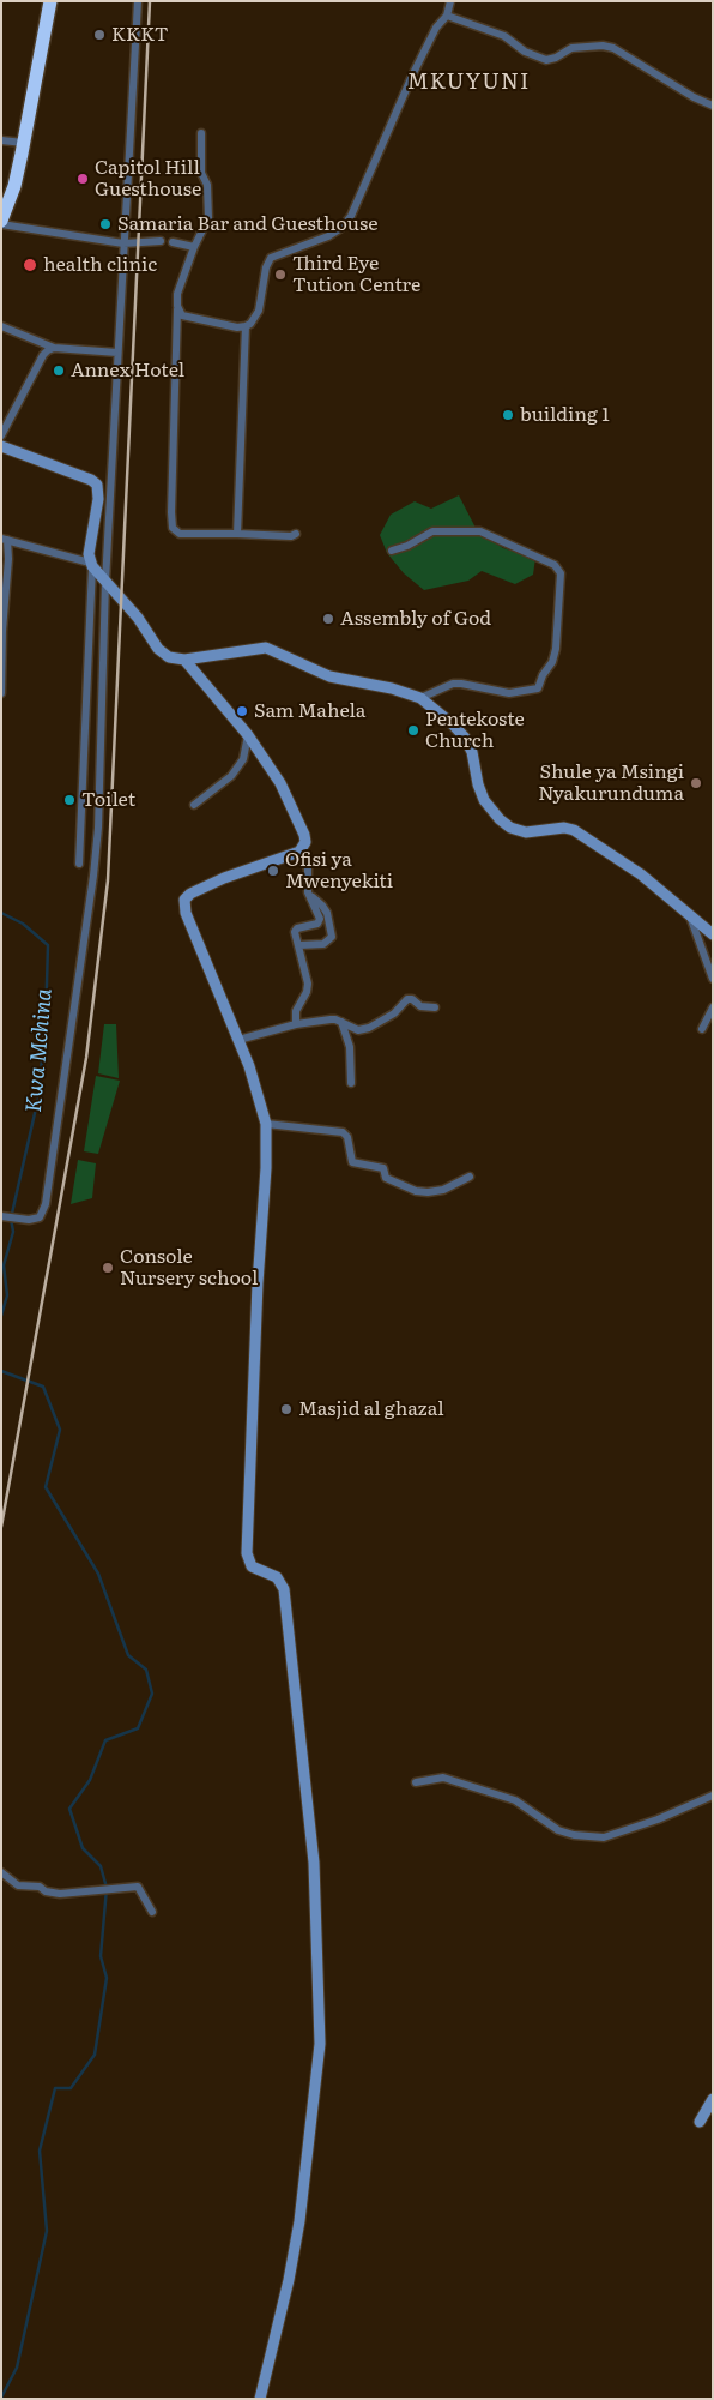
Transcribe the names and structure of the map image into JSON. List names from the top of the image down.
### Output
{
  "districts": ["MKUYUNI"],
  "water": ["Kwa Mchina"],
  "places": [
    "KKKT",
    "Capitol Hill Guesthouse",
    "Samaria Bar and Guesthouse",
    "health clinic",
    "Third Eye Tution Centre",
    "Annex Hotel",
    "building 1",
    "Assembly of God",
    "Sam Mahela",
    "Pentekoste Church",
    "Shule ya Msingi Nyakurunduma",
    "Toilet",
    "Ofisi ya Mwenyekiti",
    "Console Nursery school",
    "Masjid al ghazal"
  ]
}
